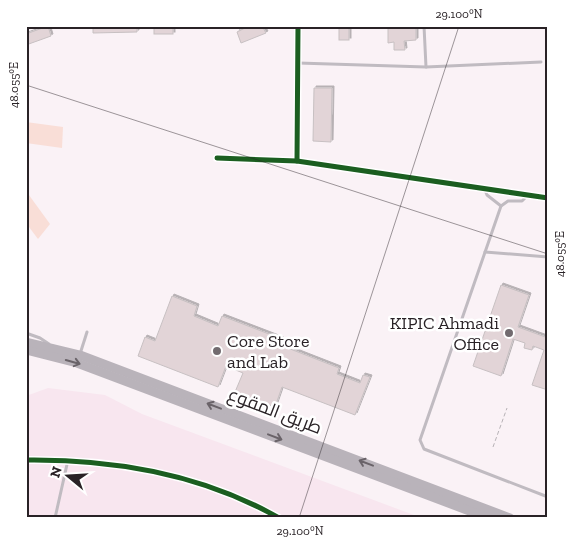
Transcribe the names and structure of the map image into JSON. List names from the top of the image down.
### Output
{
  "streets": {
    "main road": ["طريق المقوع"]
  },
  "places": ["KIPIC Ahmadi Office", "Core Store and Lab"],
  "north": "left",
  "coordinates": ["29.100°N", "48.055°E"]
}
